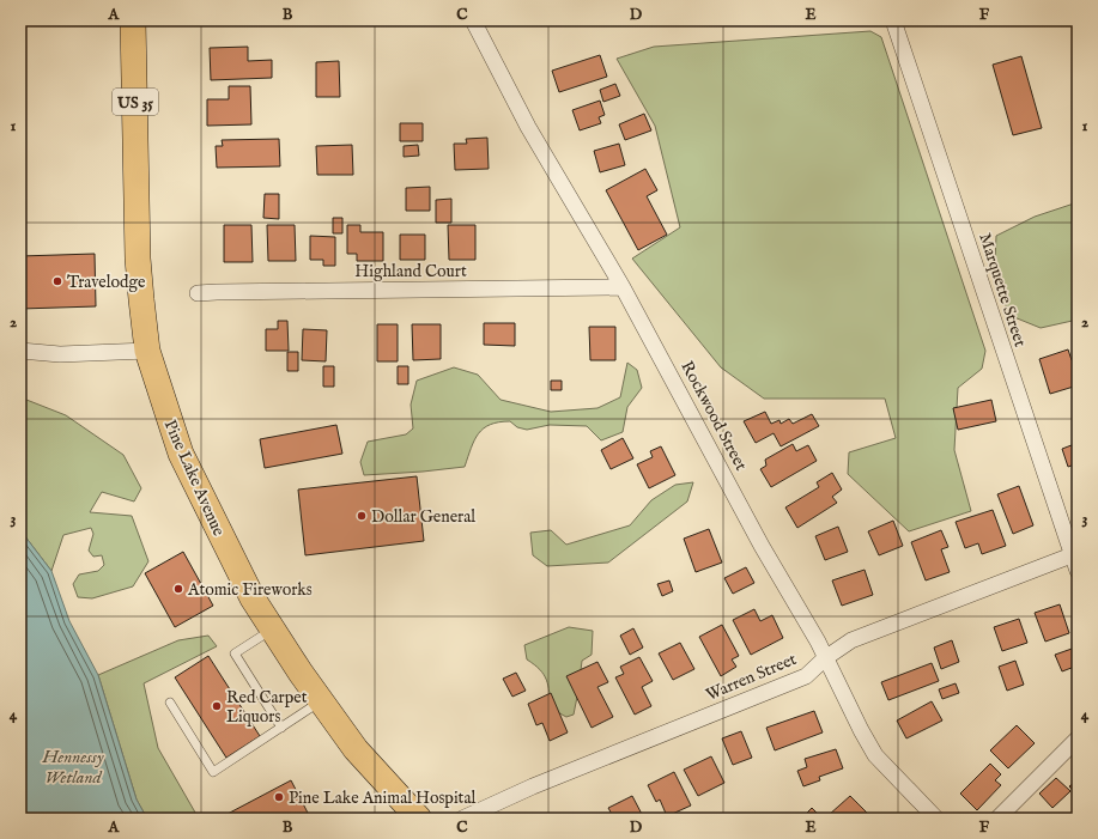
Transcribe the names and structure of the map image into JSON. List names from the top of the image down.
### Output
{
  "streets": {
    "main road": ["US 35", "Pine Lake Avenue"],
    "street": [
      "Highland Court",
      "Marquette Street",
      "Rockwood Street",
      "Warren Street"
    ]
  },
  "crossings": [
    ["Highland Court", "Rockwood Street"],
    ["Marquette Street", "Warren Street"],
    ["Rockwood Street", "Warren Street"]
  ],
  "water": ["Hennessy Wetland"],
  "places": [
    "Travelodge",
    "Dollar General",
    "Atomic Fireworks",
    "Red Carpet Liquors",
    "Pine Lake Animal Hospital"
  ],
  "grid": {
    "columns": [
      "A",
      "B",
      "C",
      "D",
      "E",
      "F"
    ],
    "rows": [
      "1",
      "2",
      "3",
      "4"
    ]
  }
}
